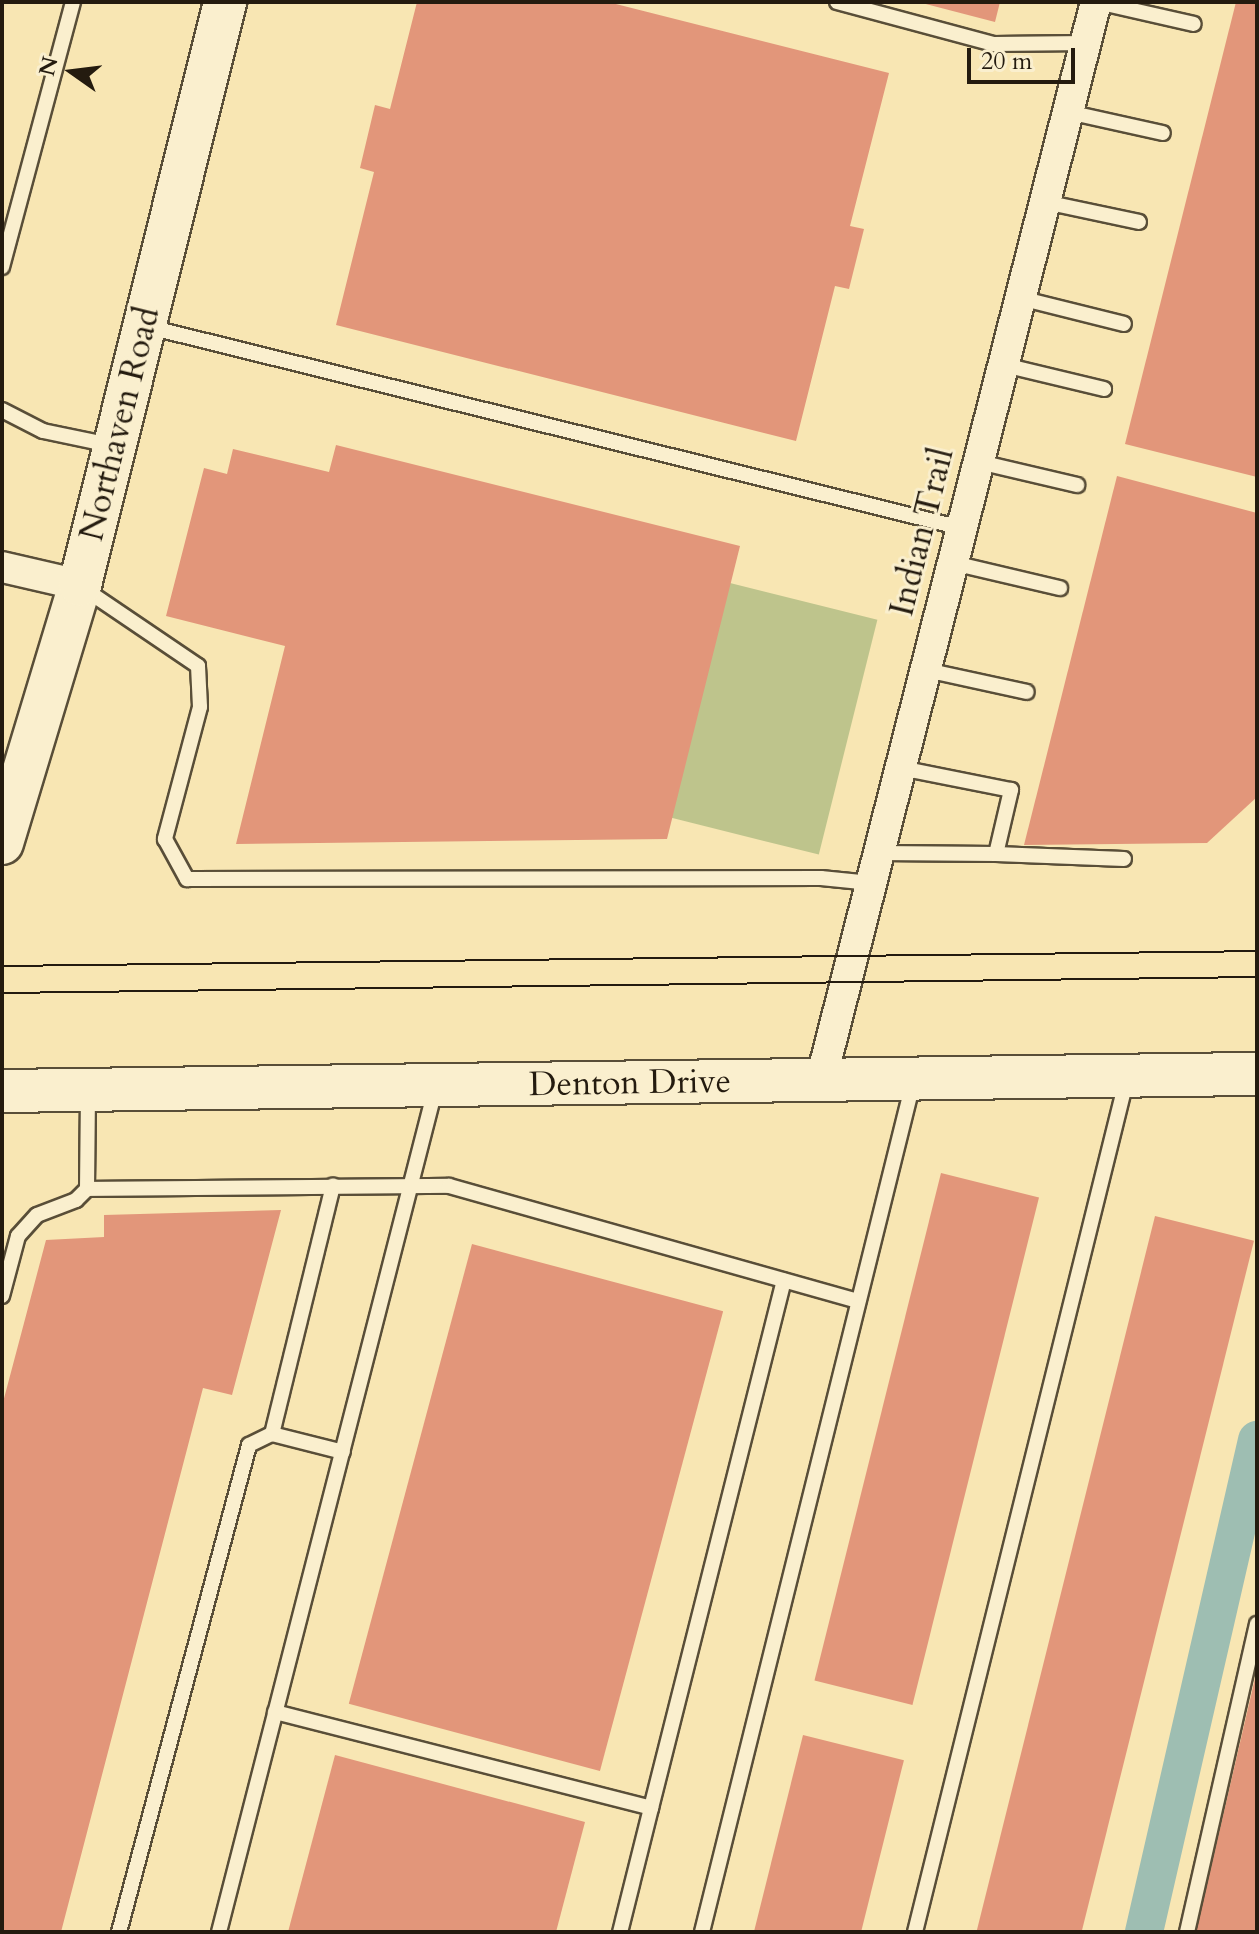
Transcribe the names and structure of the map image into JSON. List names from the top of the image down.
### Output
{
  "streets": {
    "street": ["Northaven Road", "Indian Trail", "Denton Drive"]
  },
  "crossings": [
    ["Indian Trail", "Denton Drive"]
  ],
  "scale_bar": "20 m",
  "north": "left"
}
